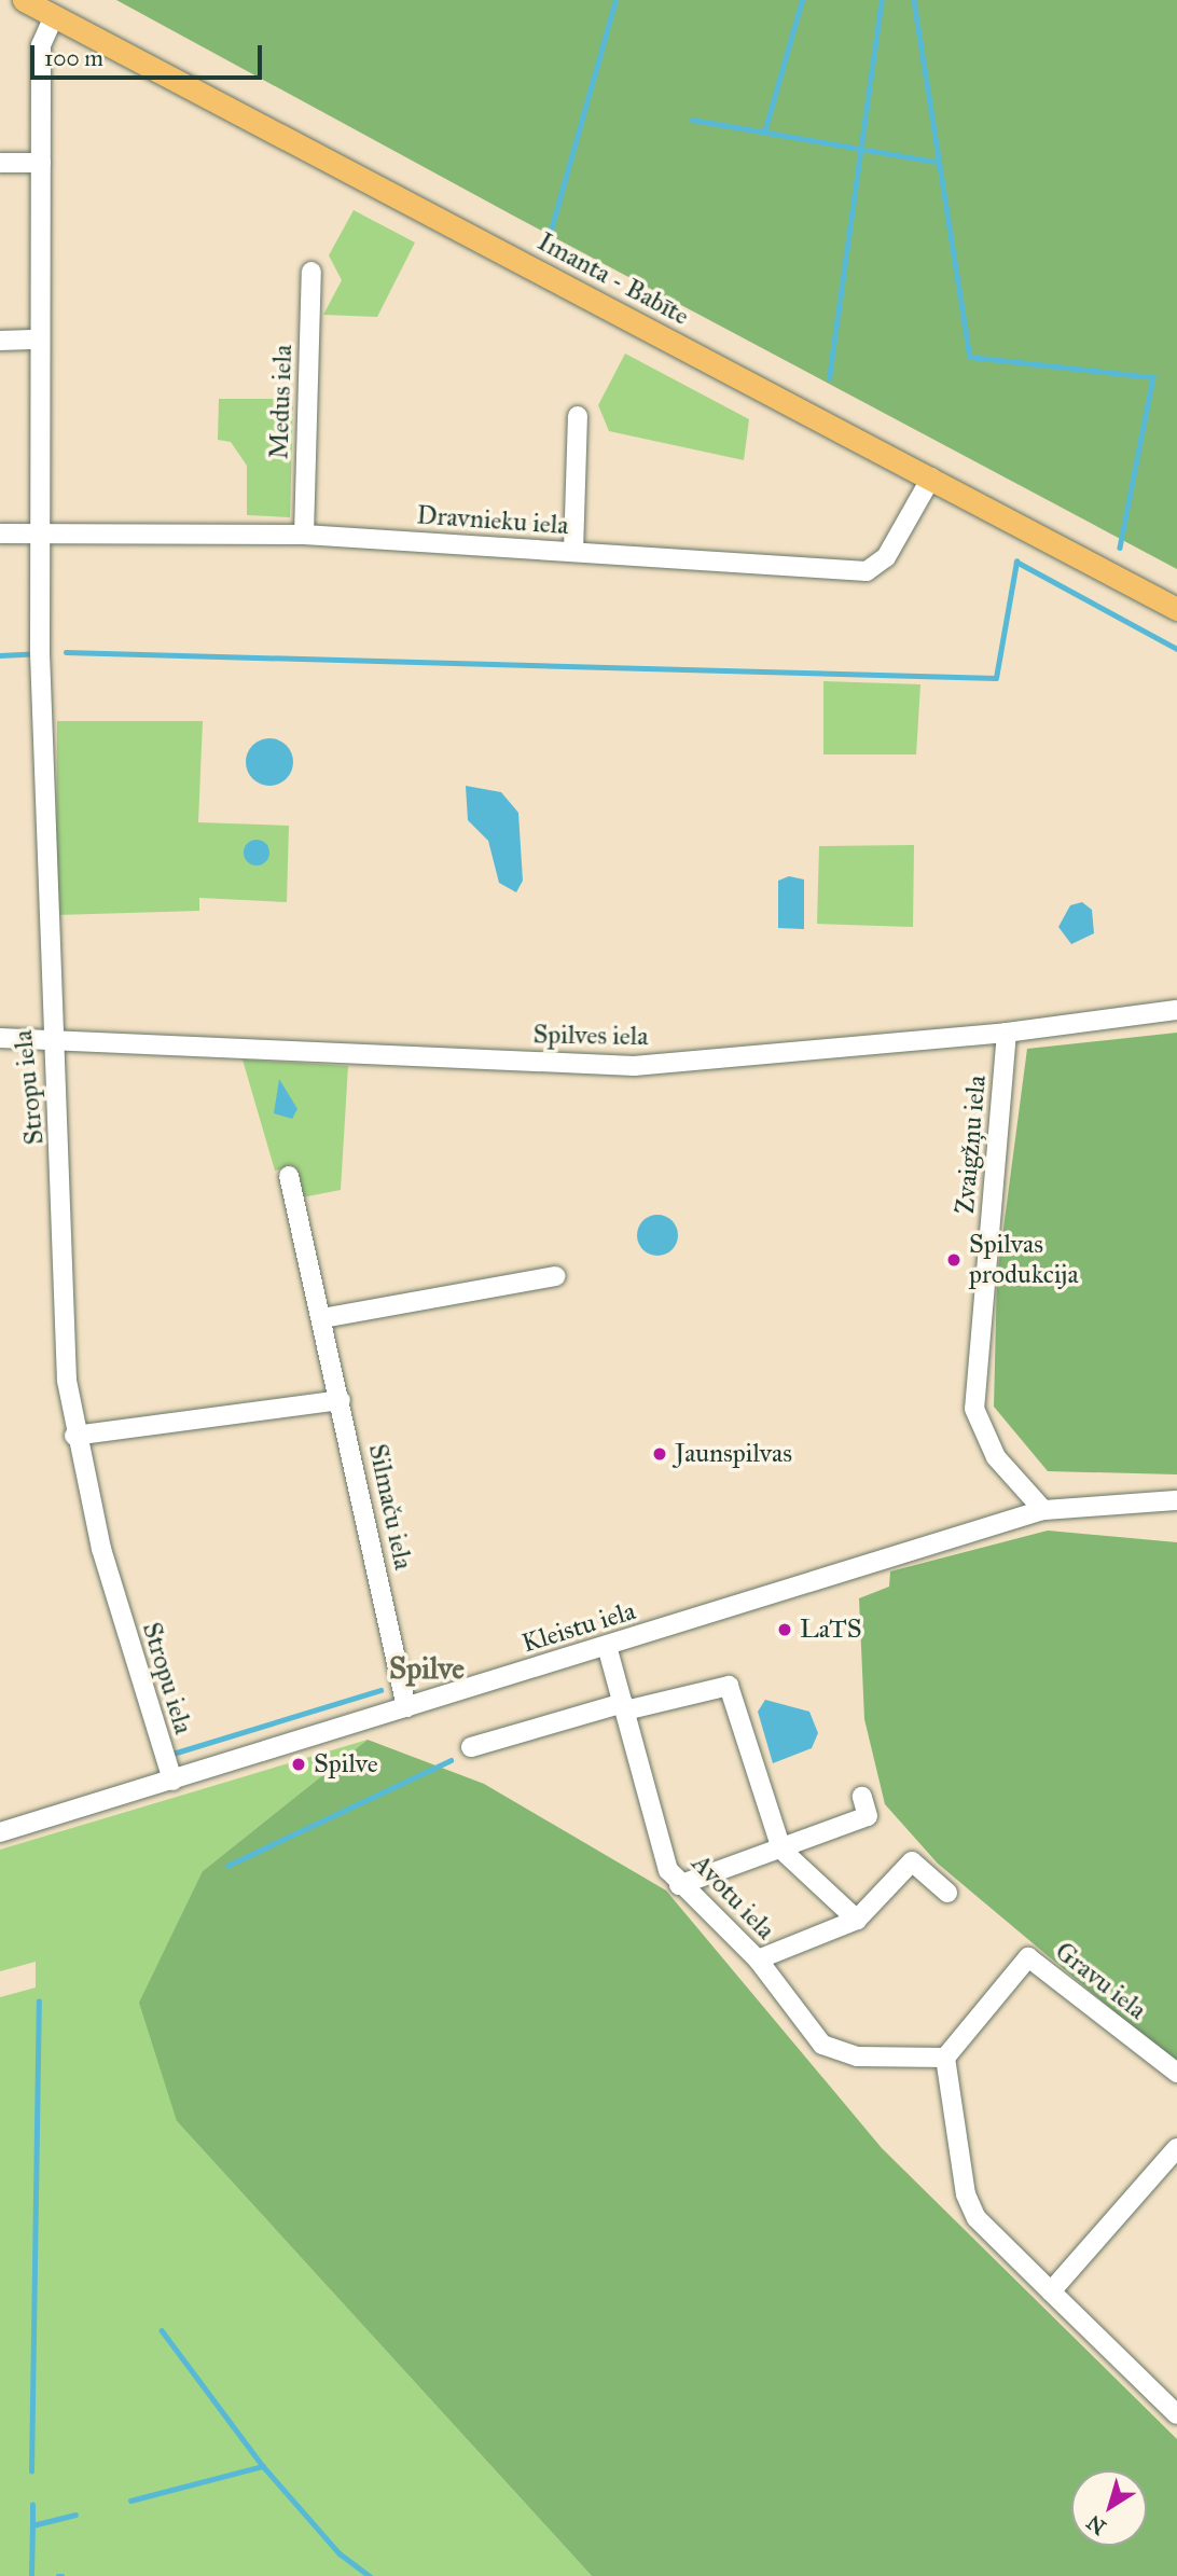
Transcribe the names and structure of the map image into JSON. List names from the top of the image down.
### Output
{
  "streets": {
    "main road": ["Imanta - Babīte"],
    "street": [
      "Medus iela",
      "Dravnieku iela",
      "Spilves iela",
      "Stropu iela",
      "Zvaigžņu iela",
      "Silmaču iela",
      "Kleistu iela",
      "Avotu iela",
      "Gravu iela"
    ]
  },
  "crossings": [
    ["Imanta - Babīte", "Dravnieku iela"],
    ["Imanta - Babīte", "Stropu iela"],
    ["Medus iela", "Dravnieku iela"],
    ["Dravnieku iela", "Stropu iela"],
    ["Spilves iela", "Stropu iela"],
    ["Spilves iela", "Zvaigžņu iela"],
    ["Stropu iela", "Kleistu iela"],
    ["Zvaigžņu iela", "Kleistu iela"],
    ["Silmaču iela", "Kleistu iela"],
    ["Kleistu iela", "Avotu iela"],
    ["Avotu iela", "Gravu iela"]
  ],
  "districts": ["Spilve"],
  "places": [
    "Spilvas produkcija",
    "Jaunspilvas",
    "LaTS",
    "Spilve"
  ],
  "scale_bar": "100 m",
  "north": "bottom left"
}
